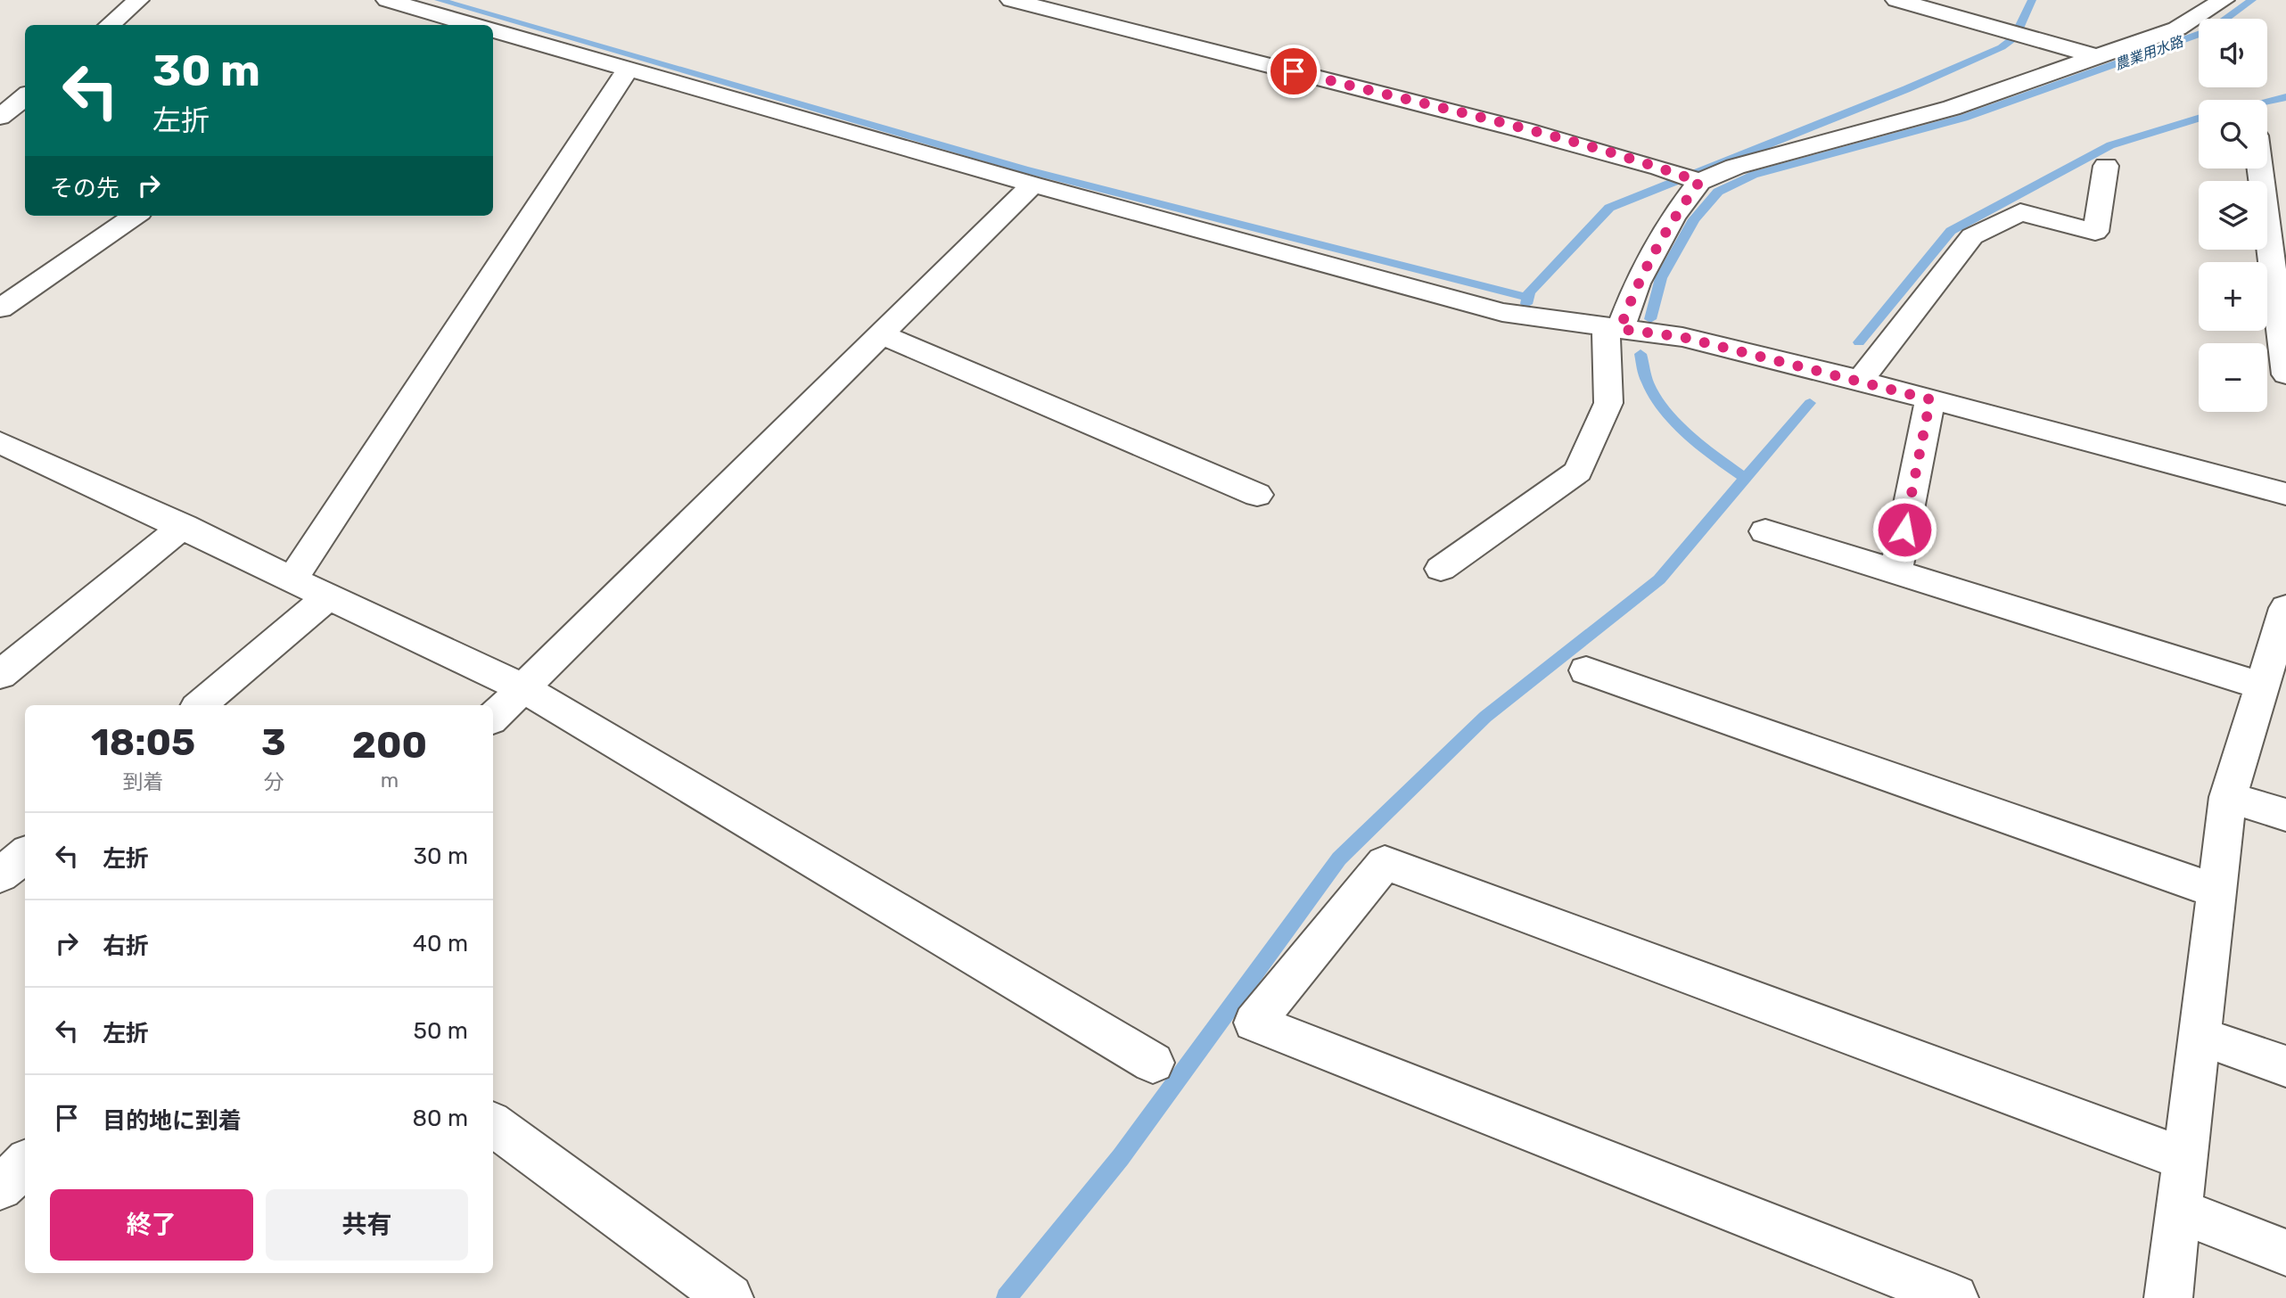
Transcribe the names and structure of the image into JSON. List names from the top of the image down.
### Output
{
  "water": ["農業用水路"],
  "page": {
    "map_buttons": ["+", "−"],
    "turn": ["30 m", "左折"],
    "then": "その先",
    "eta": [
      "18:05",
      "到着",
      "3",
      "分",
      "200",
      "m"
    ],
    "list": [
      {
        "name": "左折",
        "value": "30 m"
      },
      {
        "name": "右折",
        "value": "40 m"
      },
      {
        "name": "左折",
        "value": "50 m"
      },
      {
        "name": "目的地に到着",
        "value": "80 m"
      }
    ],
    "buttons": ["終了", "共有"]
  }
}
